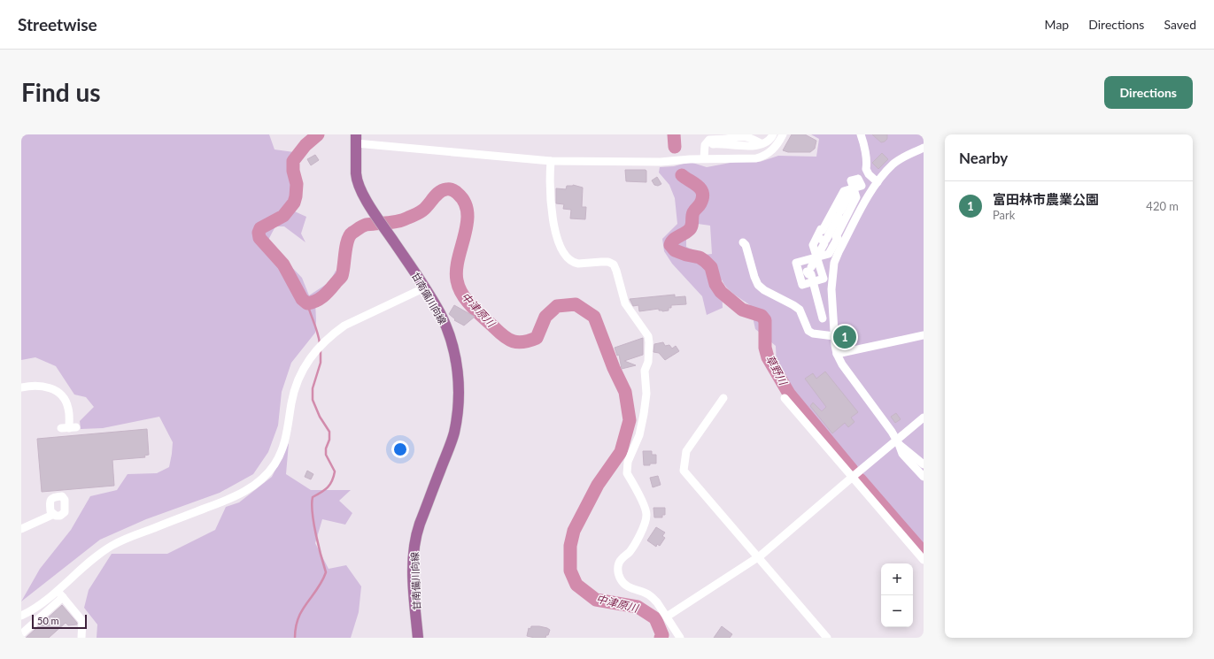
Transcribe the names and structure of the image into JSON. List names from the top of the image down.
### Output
{
  "streets": {
    "main road": ["甘南備川向線"]
  },
  "water": ["中津原川", "草野川"],
  "scale_bar": "50 m",
  "page": {
    "header": "Streetwise",
    "nav": ["Map", "Directions", "Saved"],
    "buttons": "Directions",
    "title": "Find us",
    "heading": "Nearby",
    "list": [
      {
        "mark": "1",
        "name": "富田林市農業公園",
        "note": "Park",
        "value": "420 m"
      }
    ],
    "pins": "1",
    "map_buttons": ["+", "−"],
    "scale": "50 m"
  }
}
